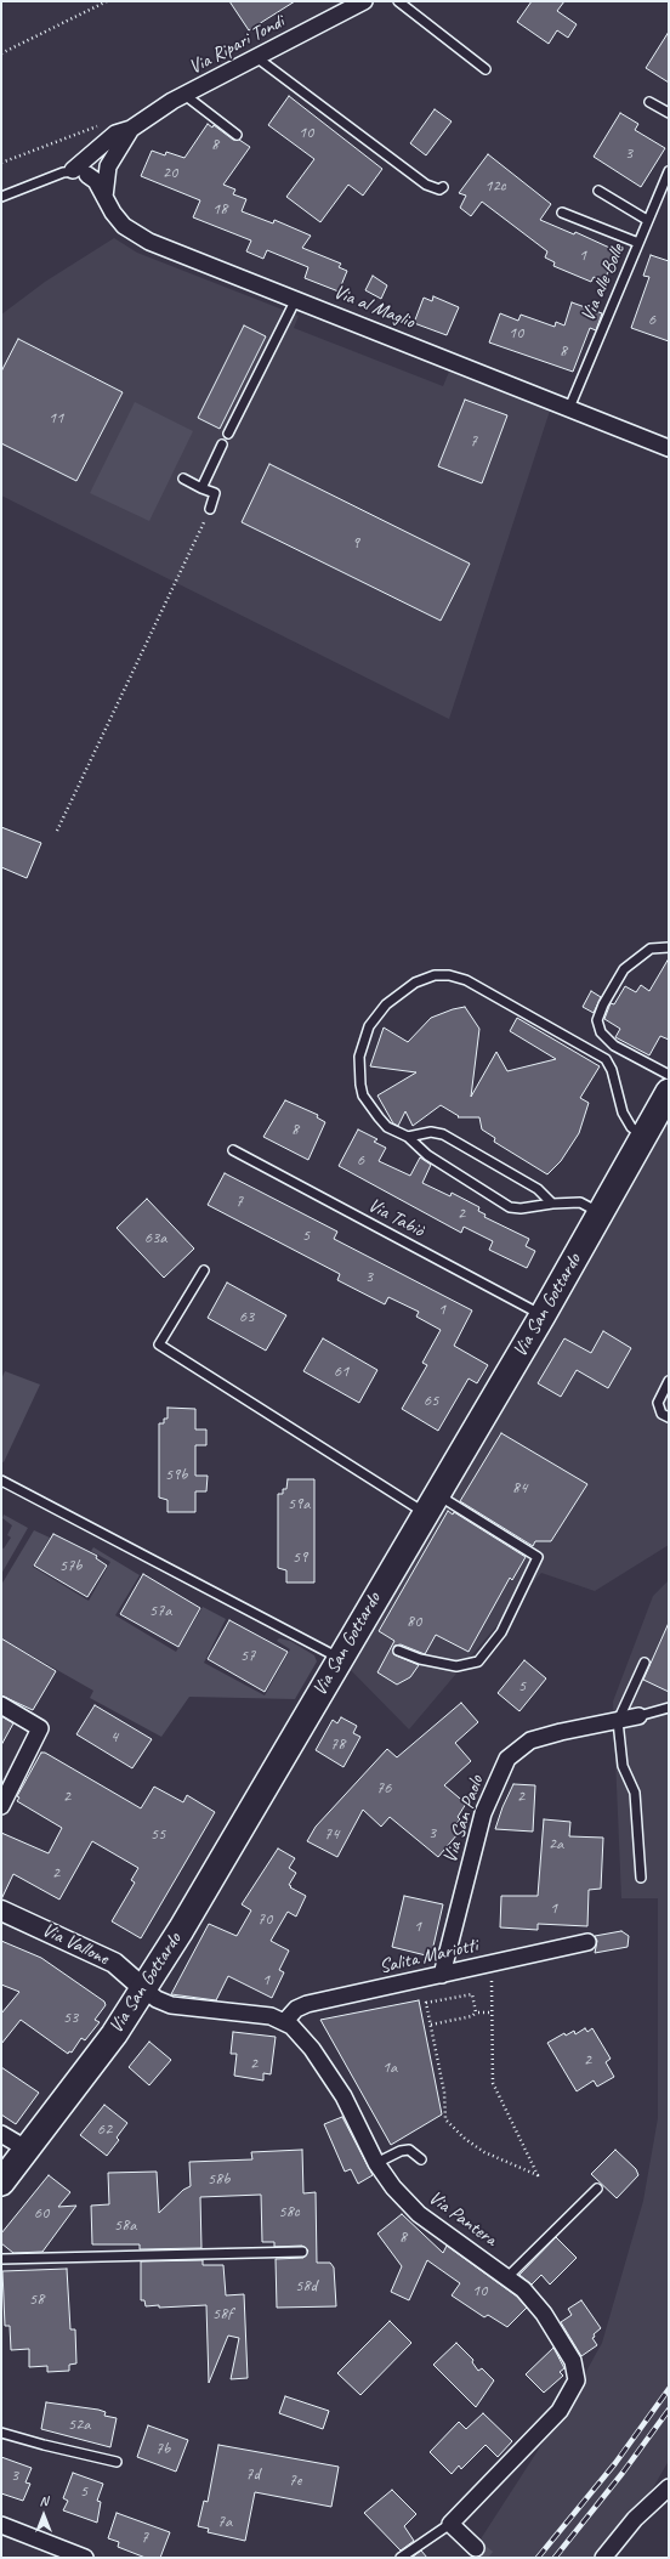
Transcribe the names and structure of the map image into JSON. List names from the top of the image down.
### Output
{
  "streets": {
    "main road": ["Via San Gottardo"],
    "street": [
      "Via Ripari Tondi",
      "Via al Maglio",
      "Via San Paolo",
      "Via Vallone",
      "Salita Mariotti",
      "Via Pantera"
    ],
    "lane": ["Via alle Bolle", "Via Tabiò"]
  },
  "crossings": [
    ["Via Ripari Tondi", "Via al Maglio"],
    ["Via alle Bolle", "Via al Maglio"],
    ["Via Tabiò", "Via San Gottardo"],
    ["Via San Gottardo", "Via Vallone"],
    ["Via San Paolo", "Salita Mariotti"],
    ["Salita Mariotti", "Via Pantera"]
  ],
  "house_numbers": [
    "10",
    "8",
    "3",
    "20",
    "12c",
    "18",
    "1",
    "6",
    "10",
    "8",
    "11",
    "7",
    "9",
    "8",
    "6",
    "7",
    "2",
    "5",
    "63a",
    "3",
    "1",
    "63",
    "61",
    "65",
    "59b",
    "84",
    "59a",
    "59",
    "57b",
    "57a",
    "80",
    "57",
    "5",
    "4",
    "78",
    "76",
    "2",
    "2",
    "3",
    "55",
    "74",
    "2a",
    "2",
    "1",
    "70",
    "1",
    "1",
    "53",
    "2",
    "2",
    "1a",
    "62",
    "58b",
    "58c",
    "60",
    "58a",
    "8",
    "58d",
    "10",
    "58",
    "58f",
    "52a",
    "7b",
    "7d",
    "3",
    "7e",
    "5",
    "7a",
    "7"
  ],
  "north": "top"
}
